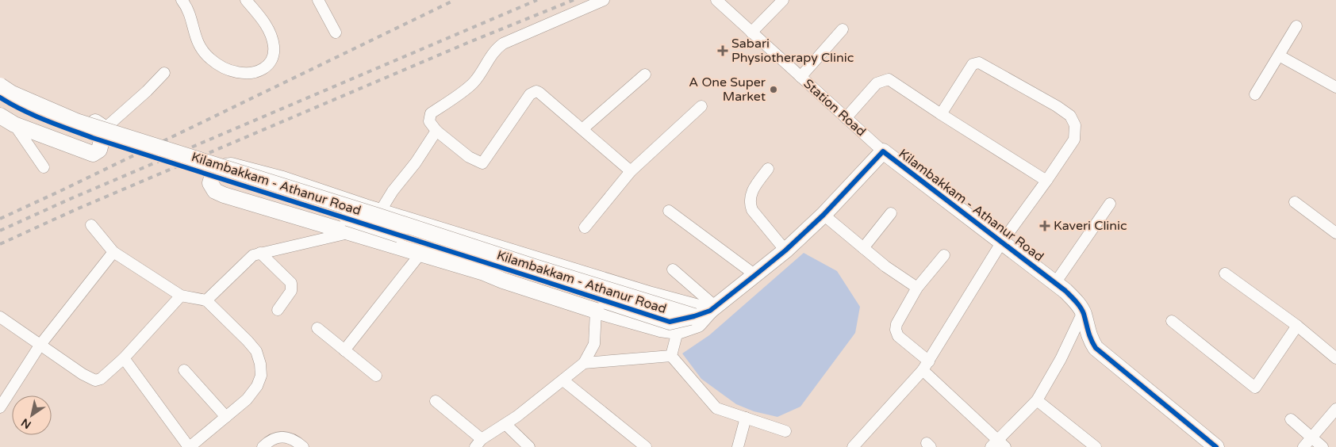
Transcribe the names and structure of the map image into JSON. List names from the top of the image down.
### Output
{
  "streets": {
    "street": ["Station Road", "Kilambakkam - Athanur Road"]
  },
  "crossings": [
    ["Station Road", "Kilambakkam - Athanur Road"]
  ],
  "places": {
    "health": ["Sabari Physiotherapy Clinic", "Kaveri Clinic"],
    "other": ["A One Super Market"]
  },
  "north": "bottom left"
}
